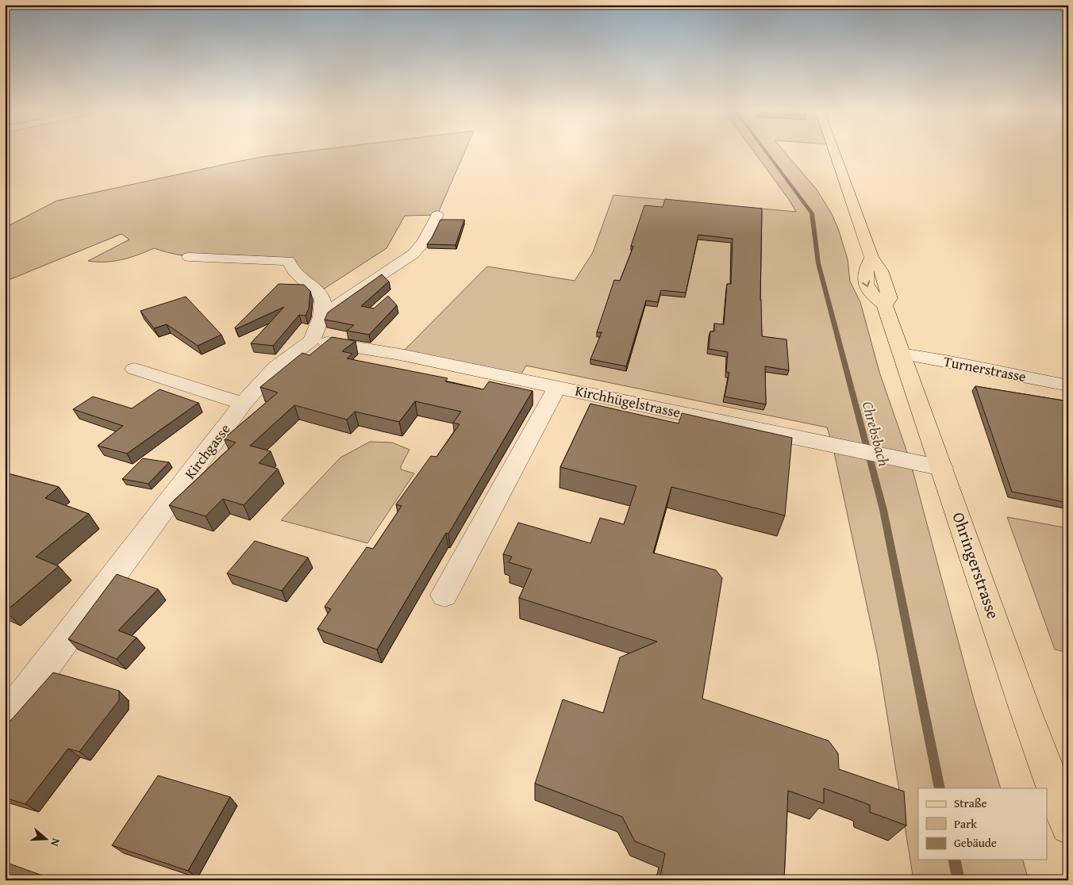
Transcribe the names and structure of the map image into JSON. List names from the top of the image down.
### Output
{
  "streets": {
    "main road": ["Ohringerstrasse"],
    "street": ["Turnerstrasse", "Kirchhügelstrasse", "Kirchgasse"]
  },
  "crossings": [
    ["Turnerstrasse", "Ohringerstrasse"],
    ["Kirchhügelstrasse", "Kirchgasse"],
    ["Kirchhügelstrasse", "Ohringerstrasse"]
  ],
  "water": ["Chrebsbach"],
  "legend": ["Straße", "Park", "Gebäude"],
  "north": "right"
}
